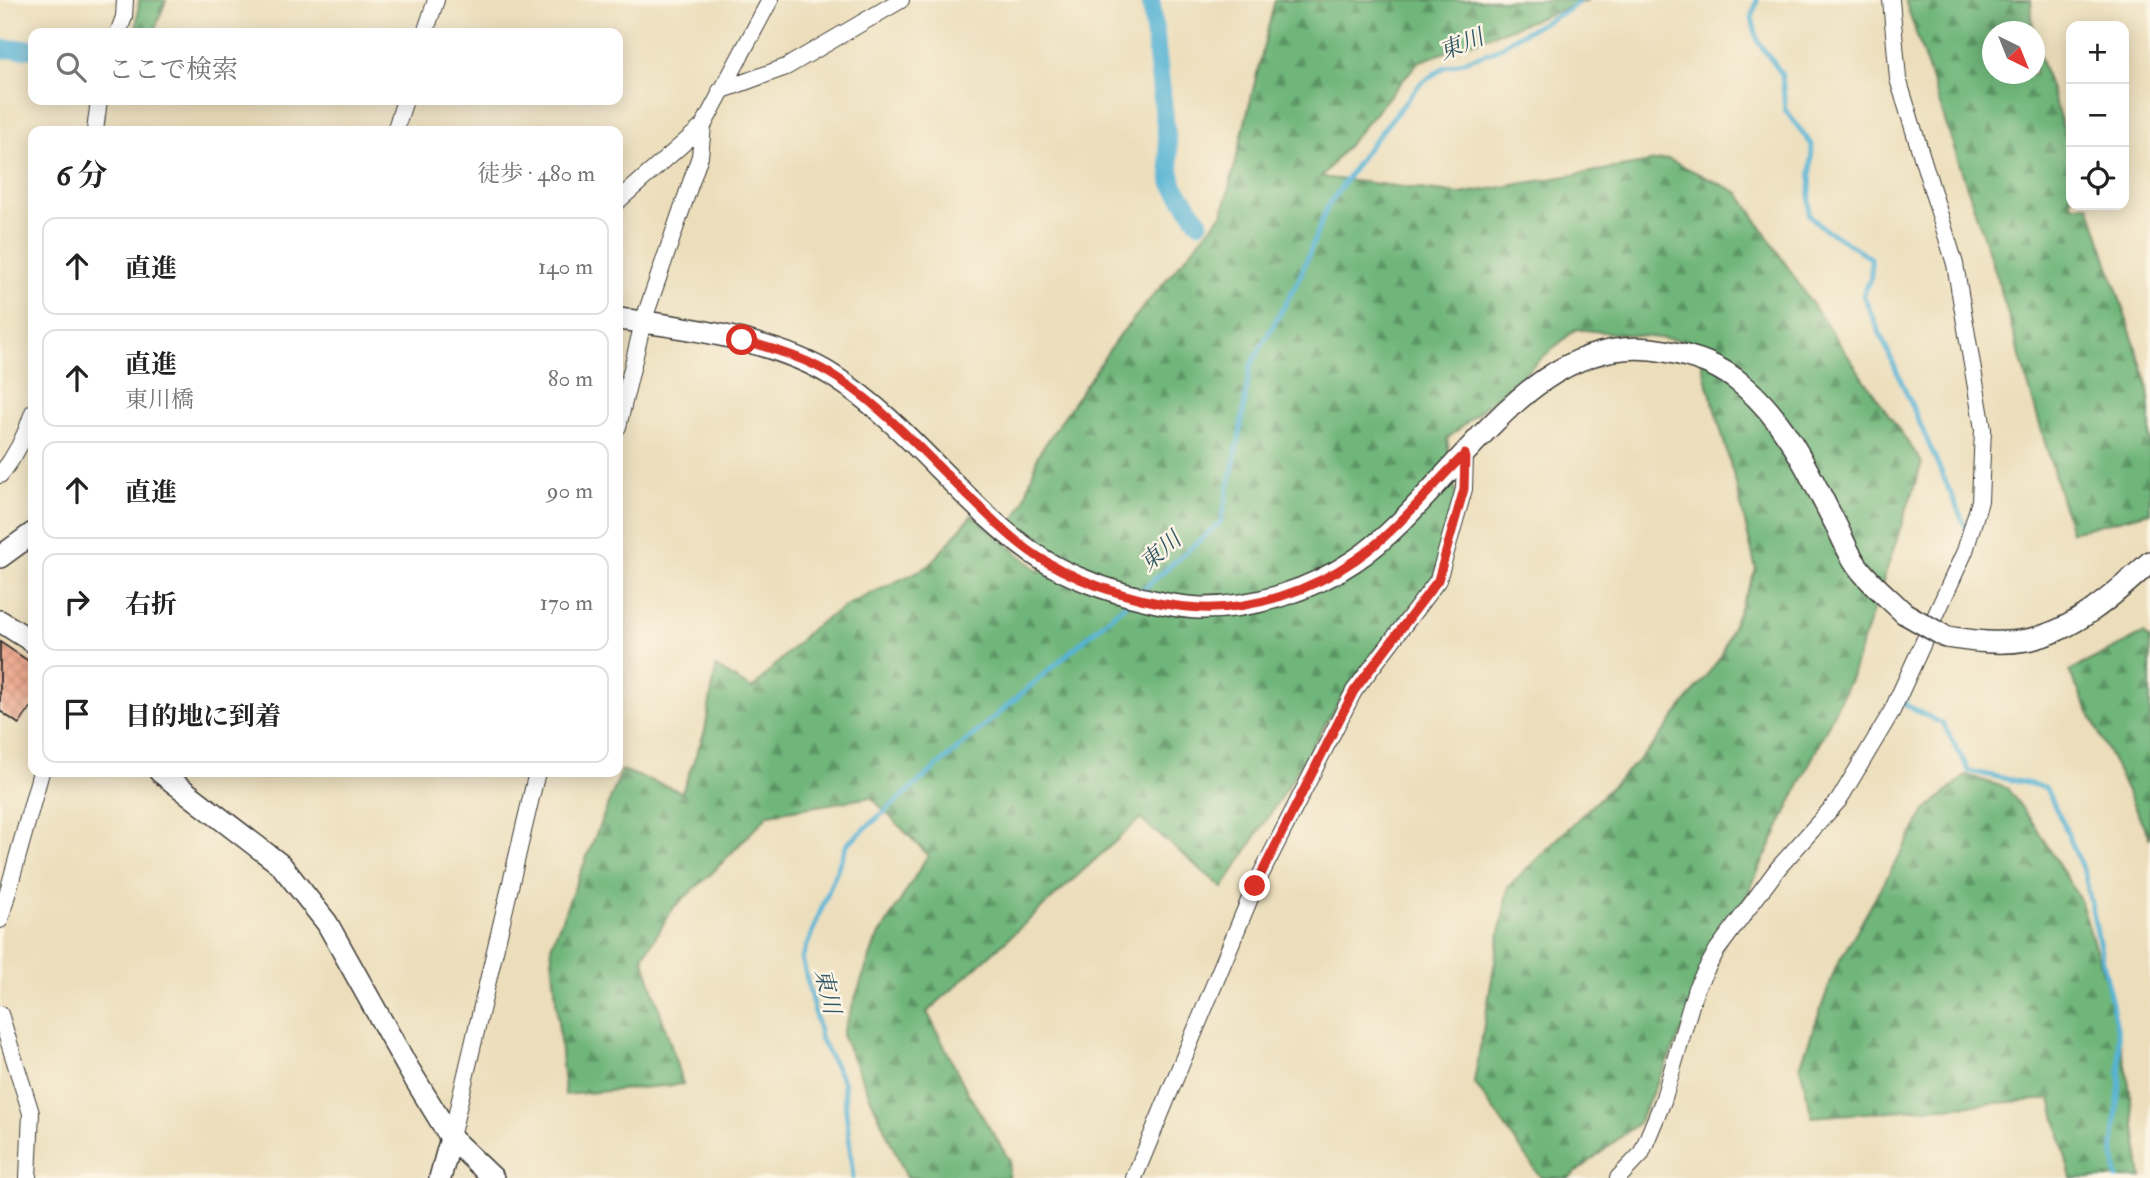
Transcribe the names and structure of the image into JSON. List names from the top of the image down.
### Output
{
  "water": ["東川"],
  "north": "bottom right",
  "page": {
    "map_buttons": ["+", "−"],
    "search": "ここで検索",
    "heading": ["6 分", "徒歩 · 480 m"],
    "list": [
      ["直進", "140 m"],
      ["直進", "東川橋", "80 m"],
      ["直進", "90 m"],
      ["右折", "170 m"],
      "目的地に到着"
    ]
  }
}
